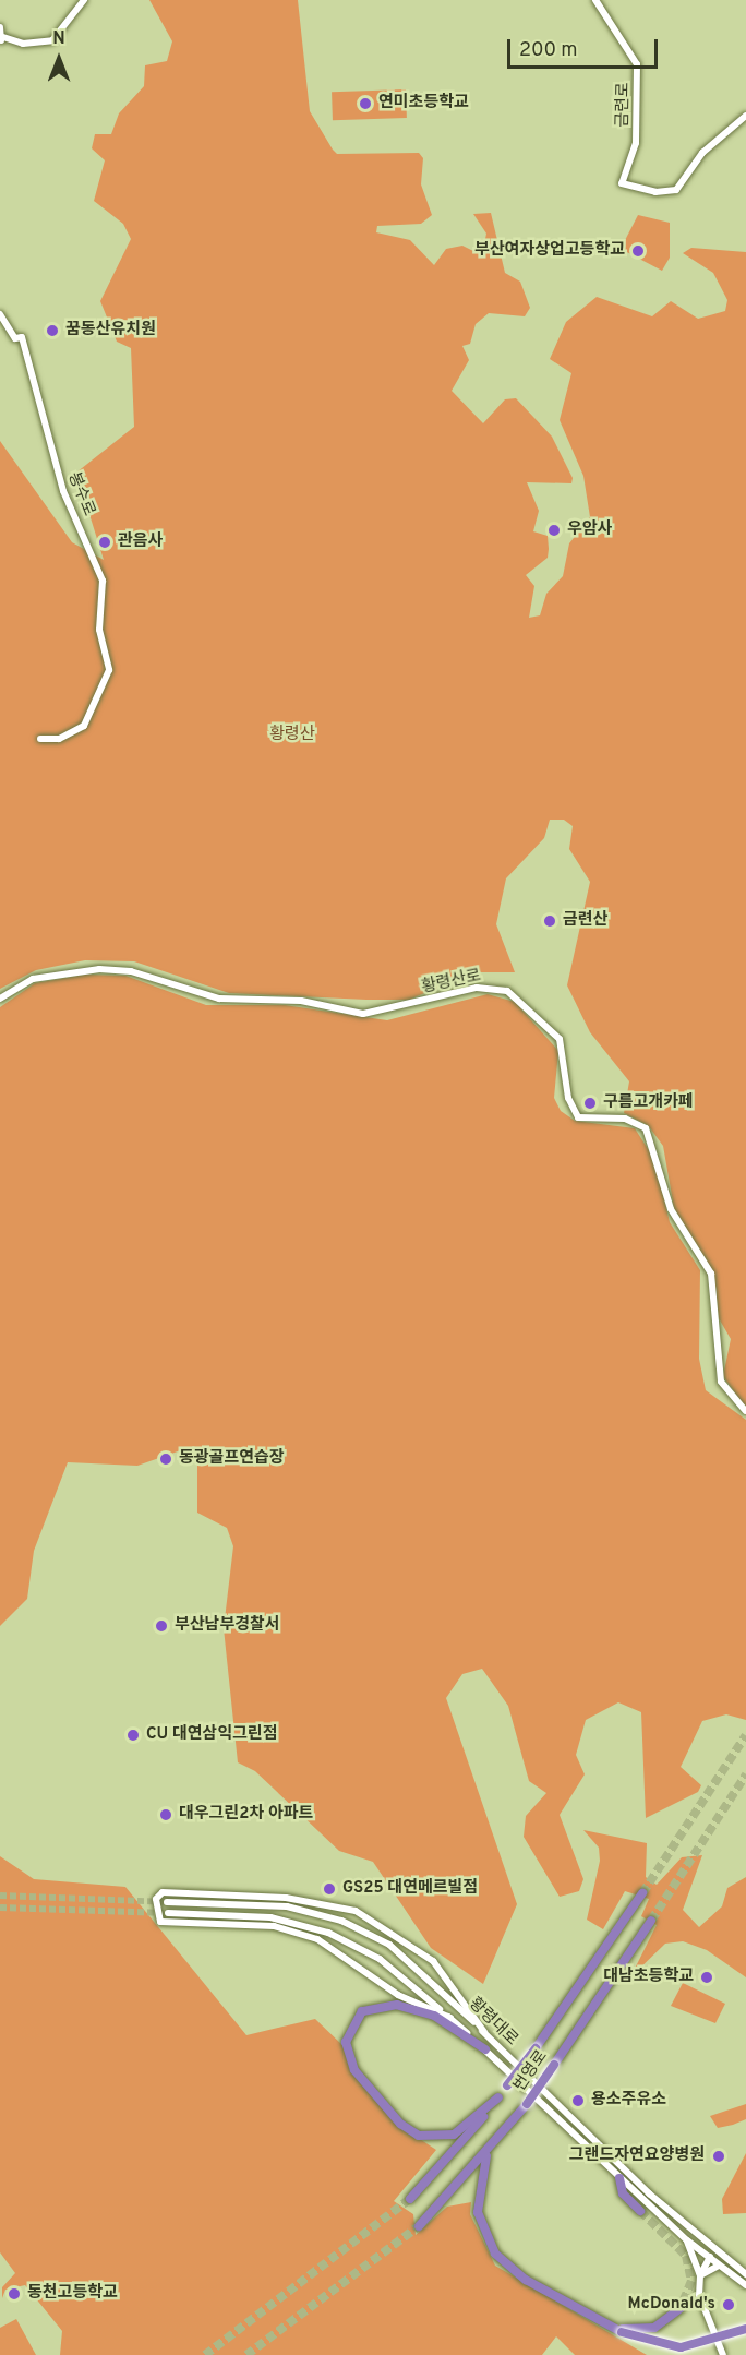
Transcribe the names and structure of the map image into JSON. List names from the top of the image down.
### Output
{
  "streets": {
    "highway": ["번영로"],
    "main road": [
      "금련로",
      "봉수로",
      "황령산로",
      "황령대로"
    ]
  },
  "parks": ["황령산"],
  "places": [
    "연미초등학교",
    "부산여자상업고등학교",
    "꿈동산유치원",
    "우암사",
    "관음사",
    "금련산",
    "구름고개카페",
    "동광골프연습장",
    "부산남부경찰서",
    "CU 대연삼익그린점",
    "대우그린2차 아파트",
    "GS25 대연메르빌점",
    "대남초등학교",
    "용소주유소",
    "그랜드자연요양병원",
    "동천고등학교",
    "McDonald's"
  ],
  "scale_bar": "200 m",
  "north": "top"
}
